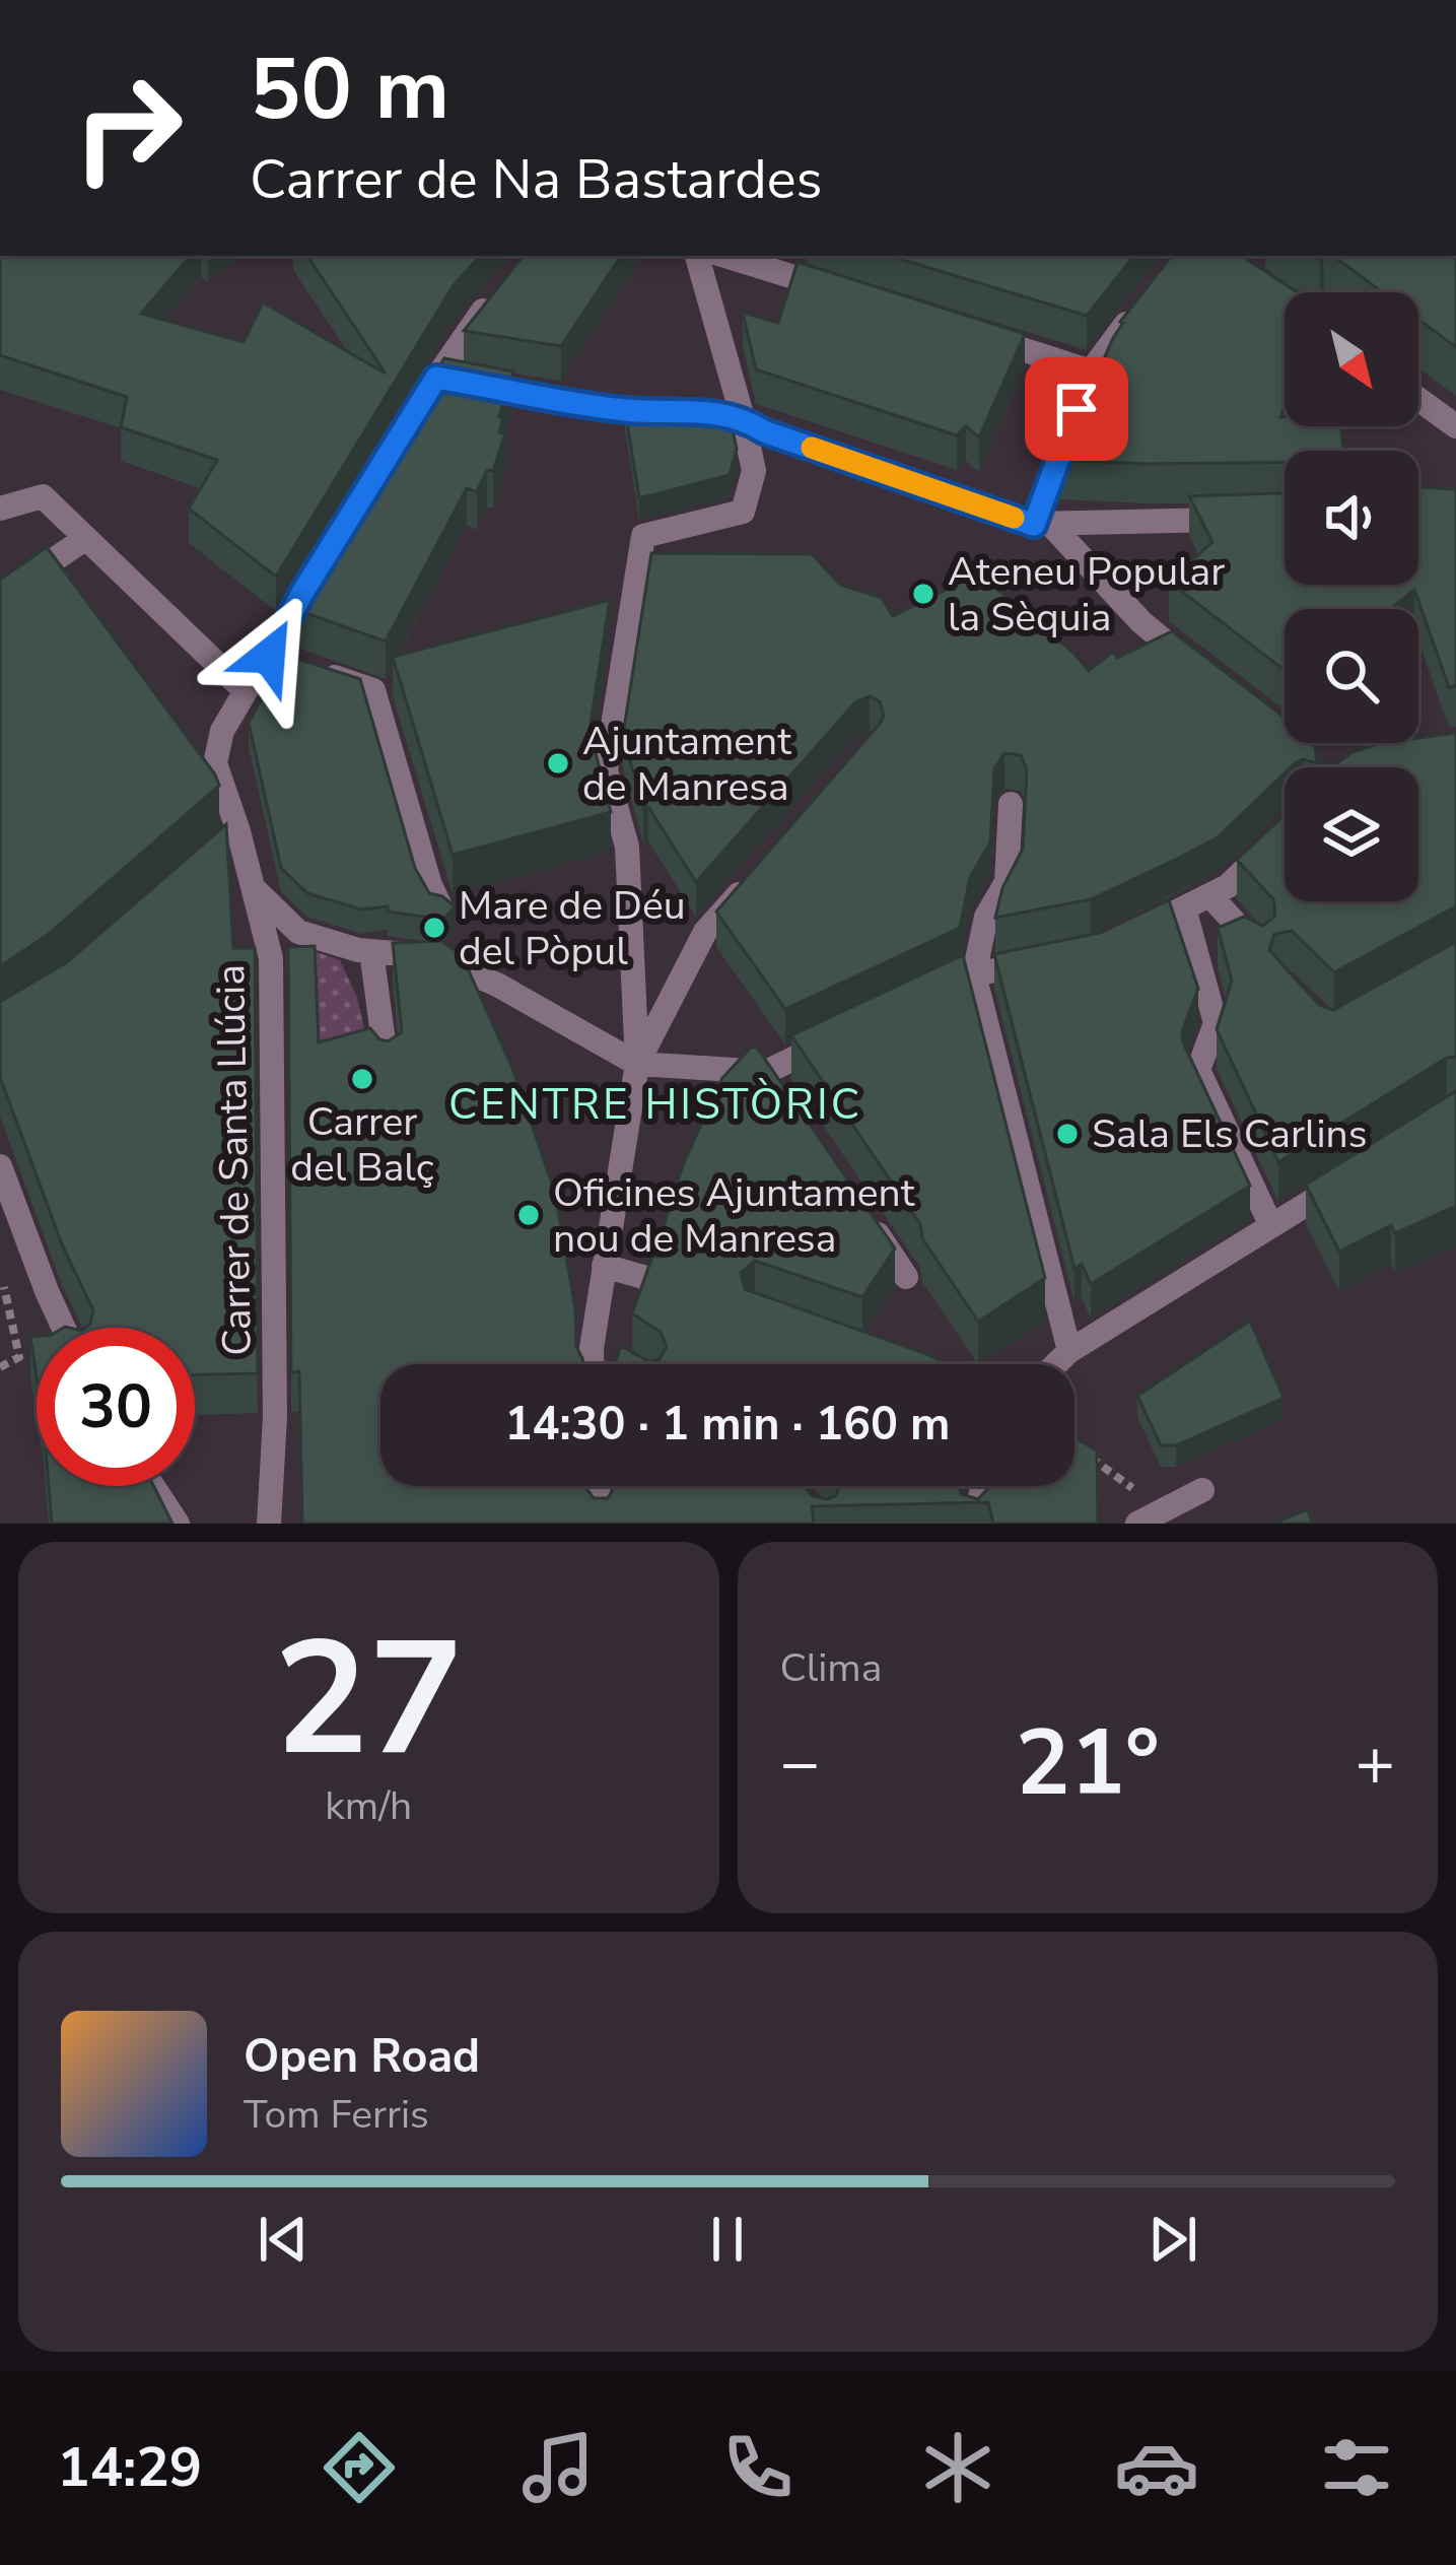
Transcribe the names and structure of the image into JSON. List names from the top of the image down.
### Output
{
  "streets": {
    "street": ["Carrer de Santa Llúcia"]
  },
  "districts": ["CENTRE HISTÒRIC"],
  "places": [
    "Ateneu Popular la Sèquia",
    "Ajuntament de Manresa",
    "Mare de Déu del Pòpul",
    "Carrer del Balç",
    "Sala Els Carlins",
    "Oficines Ajuntament nou de Manresa"
  ],
  "north": "bottom right",
  "page": {
    "turn": ["50 m", "Carrer de Na Bastardes"],
    "limit": "30",
    "trip": "14:30 · 1 min · 160 m",
    "tile": [
      ["27", "km/h"],
      "Clima"
    ],
    "heat": ["−", "21°", "+"],
    "song": ["Open Road", "Tom Ferris"],
    "tabs": "14:29"
  }
}
